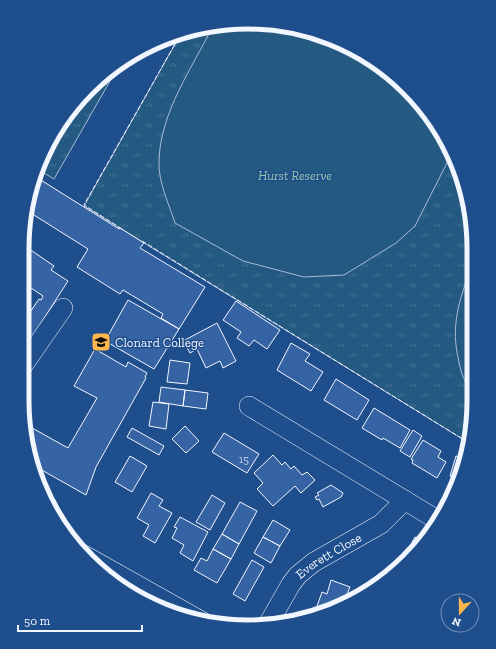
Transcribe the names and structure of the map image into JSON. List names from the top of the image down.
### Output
{
  "streets": {
    "street": ["Everett Close"]
  },
  "parks": ["Hurst Reserve"],
  "places": {
    "school or university": ["Clonard College"]
  },
  "house_numbers": ["15"],
  "scale_bar": "50 m",
  "north": "bottom"
}
